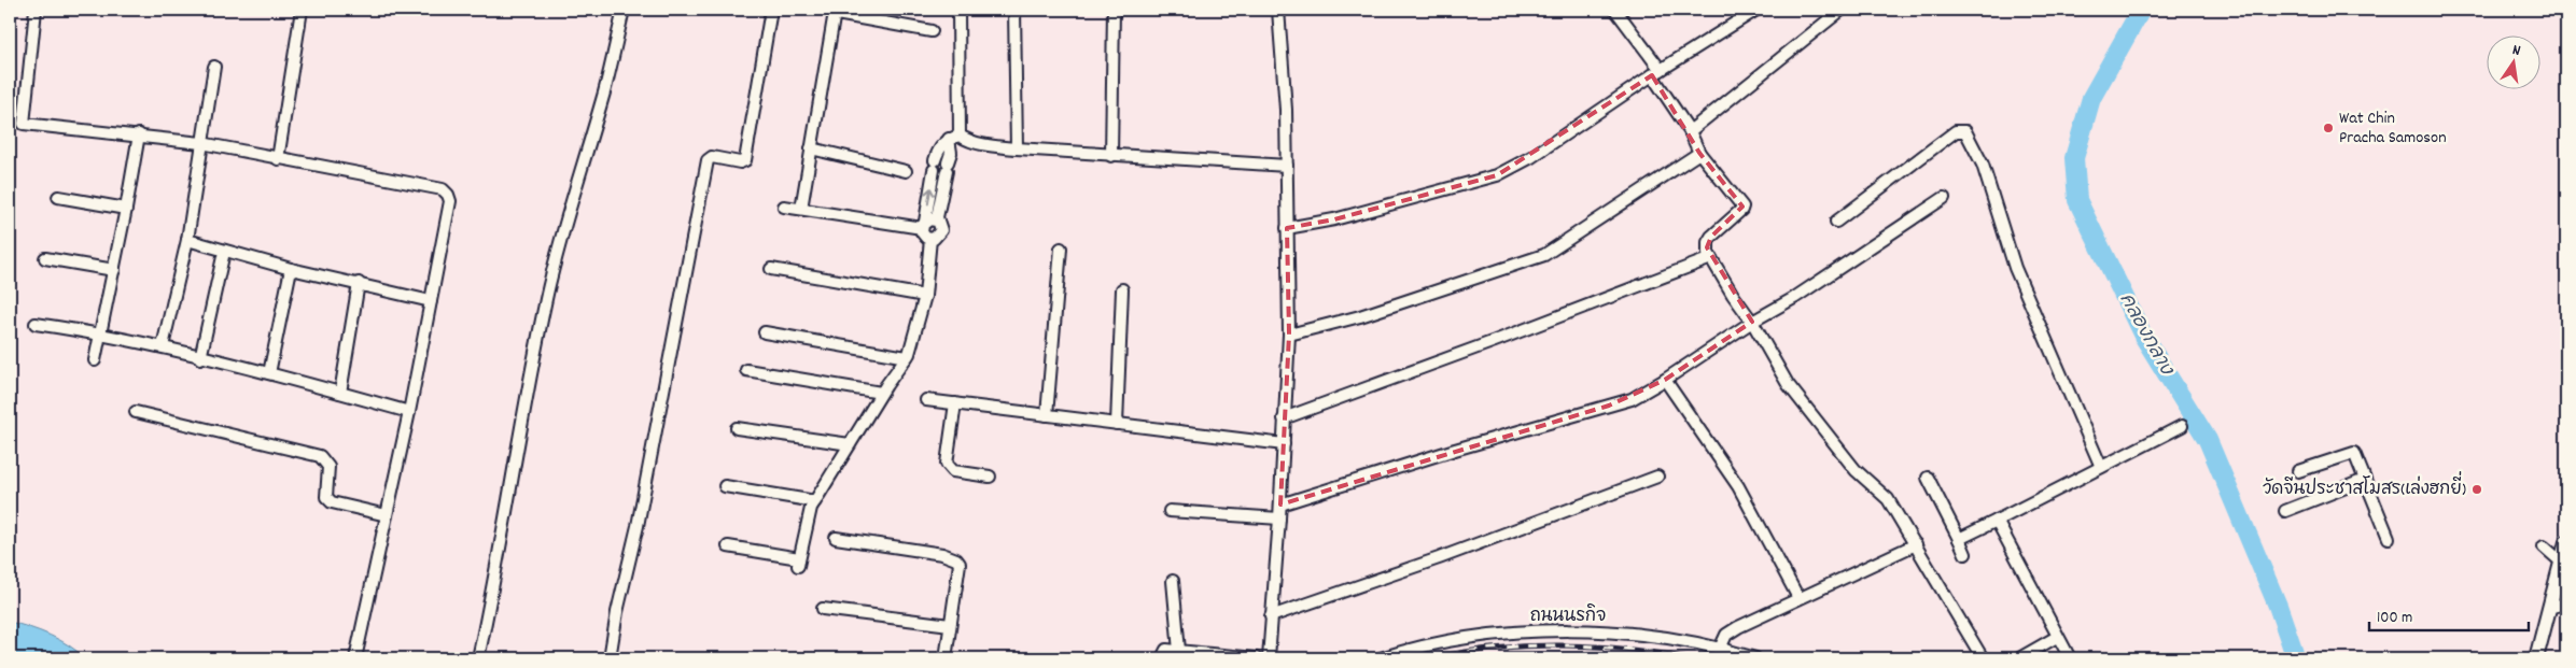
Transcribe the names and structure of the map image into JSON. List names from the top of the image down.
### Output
{
  "streets": {
    "street": ["ถนนนรกิจ"]
  },
  "water": ["คลองกลาง"],
  "places": ["Wat Chin Pracha Samoson", "วัดจีนประชาสโมสร(เล่งฮกยี่)"],
  "scale_bar": "100 m",
  "north": "top"
}
